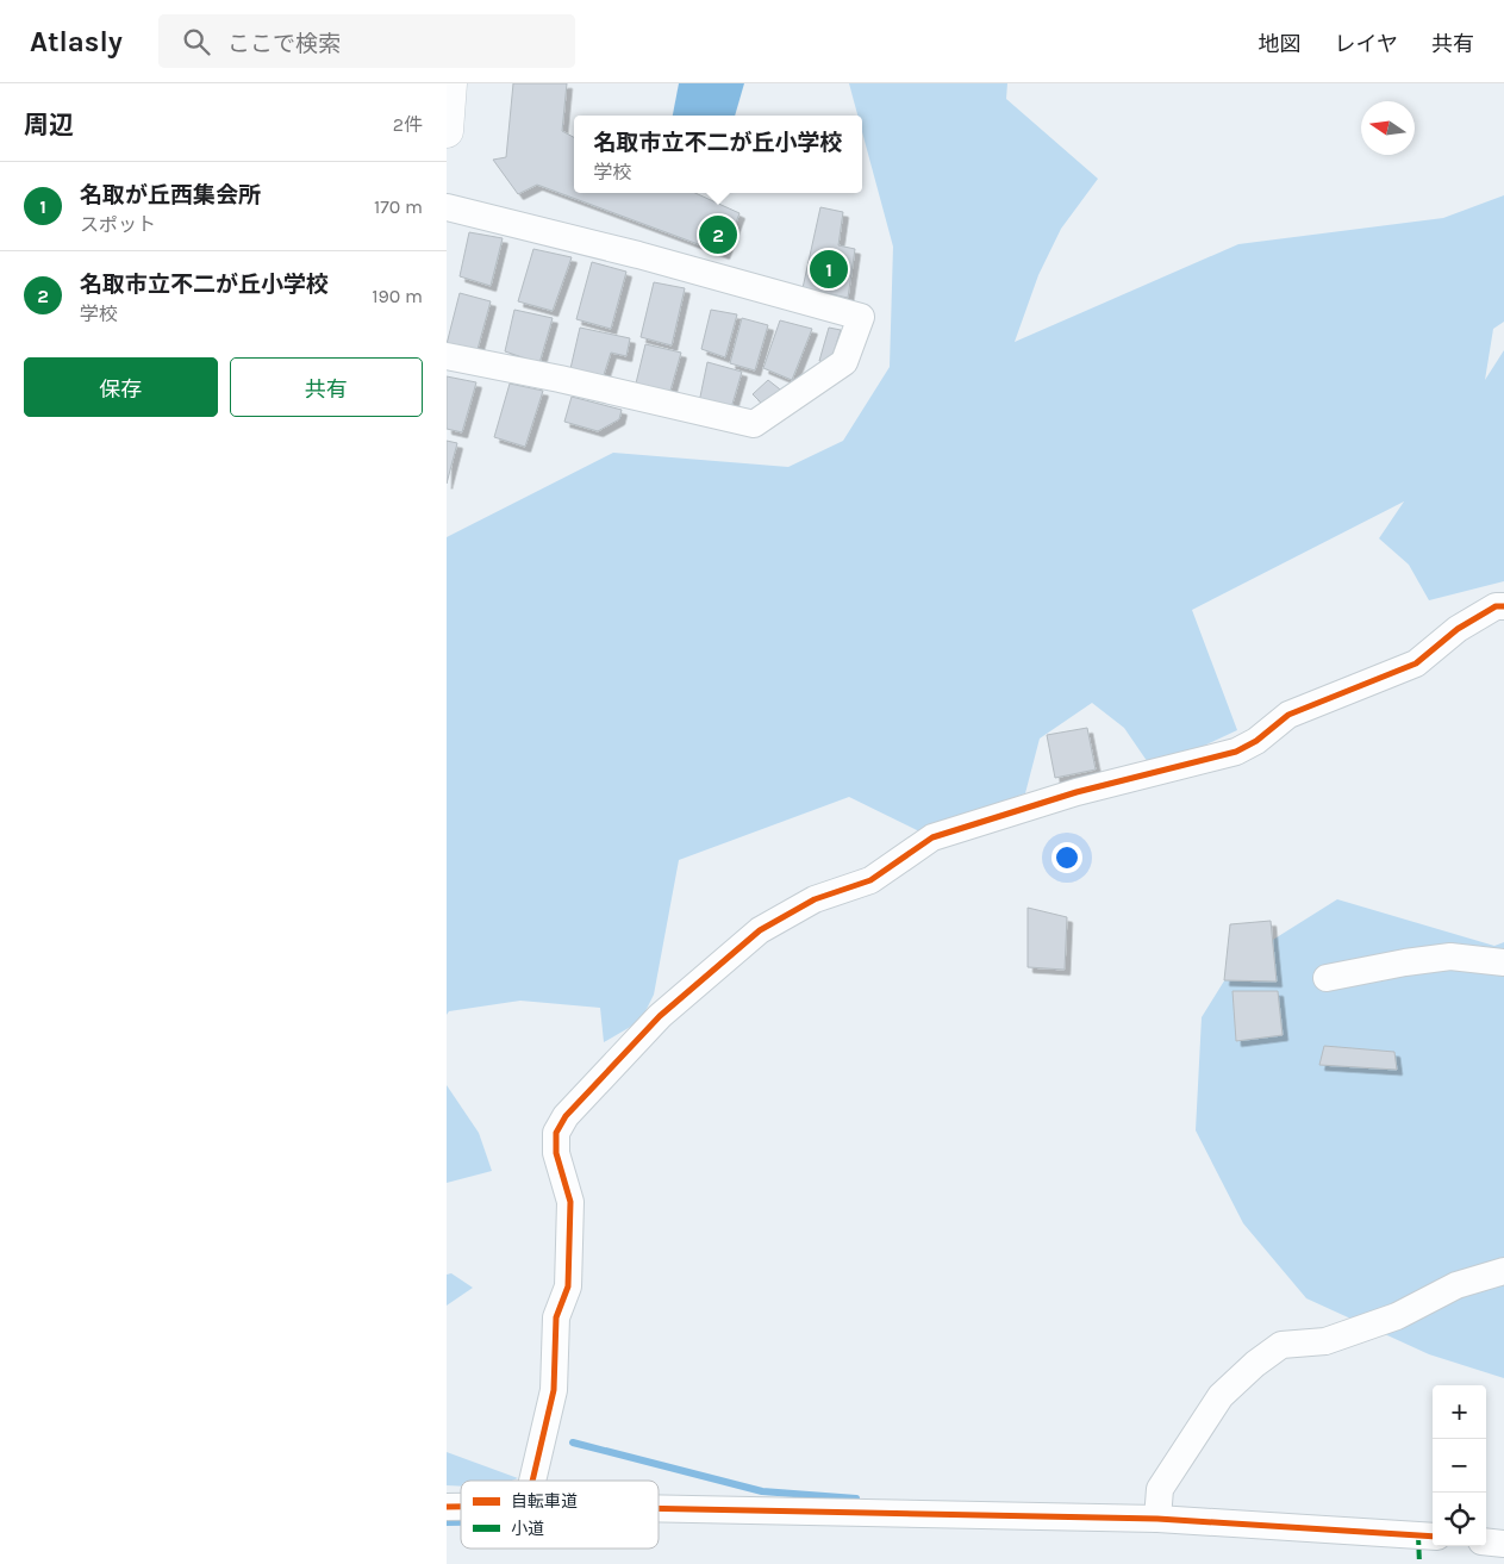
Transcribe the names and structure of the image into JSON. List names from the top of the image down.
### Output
{
  "legend": ["自転車道", "小道"],
  "north": "left",
  "page": {
    "header": "Atlasly",
    "search": "ここで検索",
    "nav": ["地図", "レイヤ", "共有"],
    "heading": ["周辺", "2件"],
    "popup": ["名取市立不二が丘小学校", "学校"],
    "list": [
      {
        "mark": "1",
        "name": "名取が丘西集会所",
        "note": "スポット",
        "value": "170 m"
      },
      {
        "mark": "2",
        "name": "名取市立不二が丘小学校",
        "note": "学校",
        "value": "190 m"
      }
    ],
    "pins": ["2", "1"],
    "buttons": ["保存", "共有"],
    "map_buttons": ["+", "−"]
  }
}
